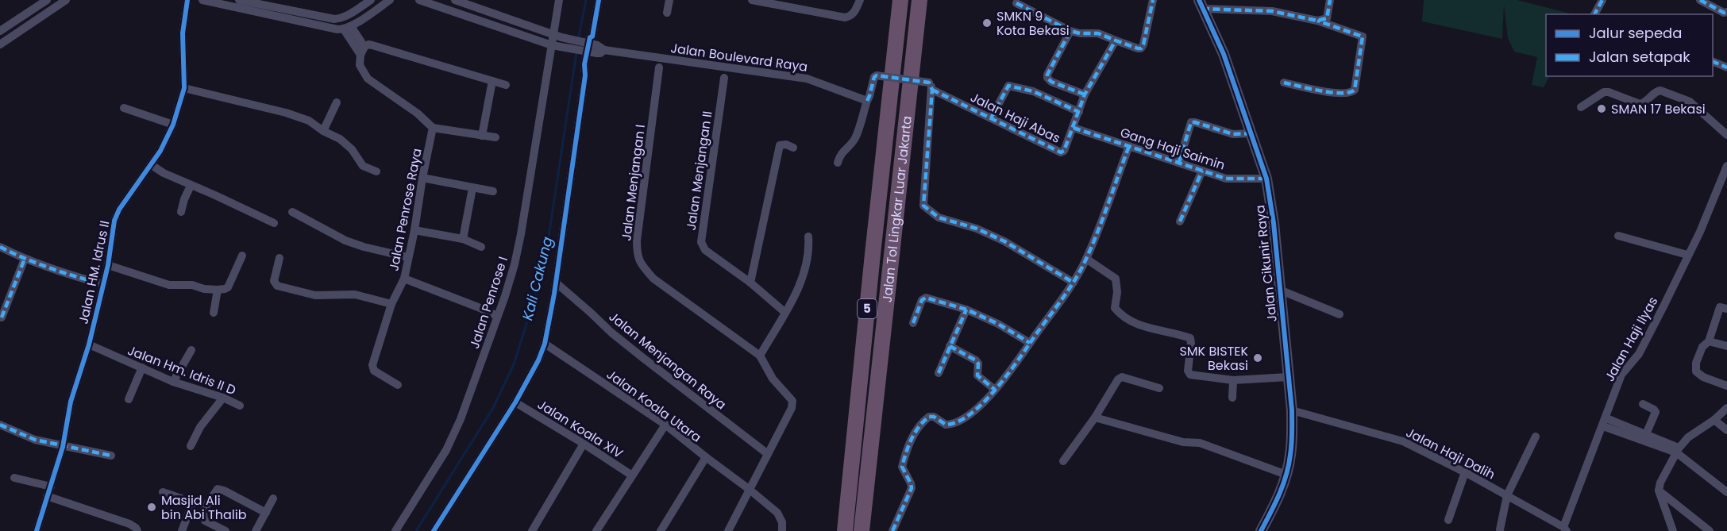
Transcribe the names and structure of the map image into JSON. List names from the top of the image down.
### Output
{
  "streets": {
    "highway": ["Jalan Tol Lingkar Luar Jakarta", "5"],
    "street": [
      "Jalan Boulevard Raya",
      "Jalan Haji Abas",
      "Gang Haji Saimin",
      "Jalan Menjangan II",
      "Jalan Menjangan I",
      "Jalan Penrose Raya",
      "Jalan Cikunir Raya",
      "Jalan HM. Idrus II",
      "Jalan Penrose I",
      "Jalan Haji Ilyas",
      "Jalan Menjangan Raya",
      "Jalan Hm. Idris II D",
      "Jalan Koala Utara",
      "Jalan Koala XIV",
      "Jalan Haji Dalih"
    ]
  },
  "crossings": [
    ["Jalan Boulevard Raya", "Jalan Haji Abas"],
    ["Jalan Haji Abas", "Gang Haji Saimin"],
    ["Gang Haji Saimin", "Jalan Cikunir Raya"],
    ["Jalan Cikunir Raya", "Jalan Haji Dalih"],
    ["Jalan HM. Idrus II", "Jalan Hm. Idris II D"],
    ["Jalan Haji Ilyas", "Jalan Haji Dalih"]
  ],
  "water": ["Kali Cakung"],
  "places": [
    "SMKN 9 Kota Bekasi",
    "SMAN 17 Bekasi",
    "SMK BISTEK Bekasi",
    "Masjid Ali bin Abi Thalib"
  ],
  "legend": ["Jalur sepeda", "Jalan setapak"]
}
